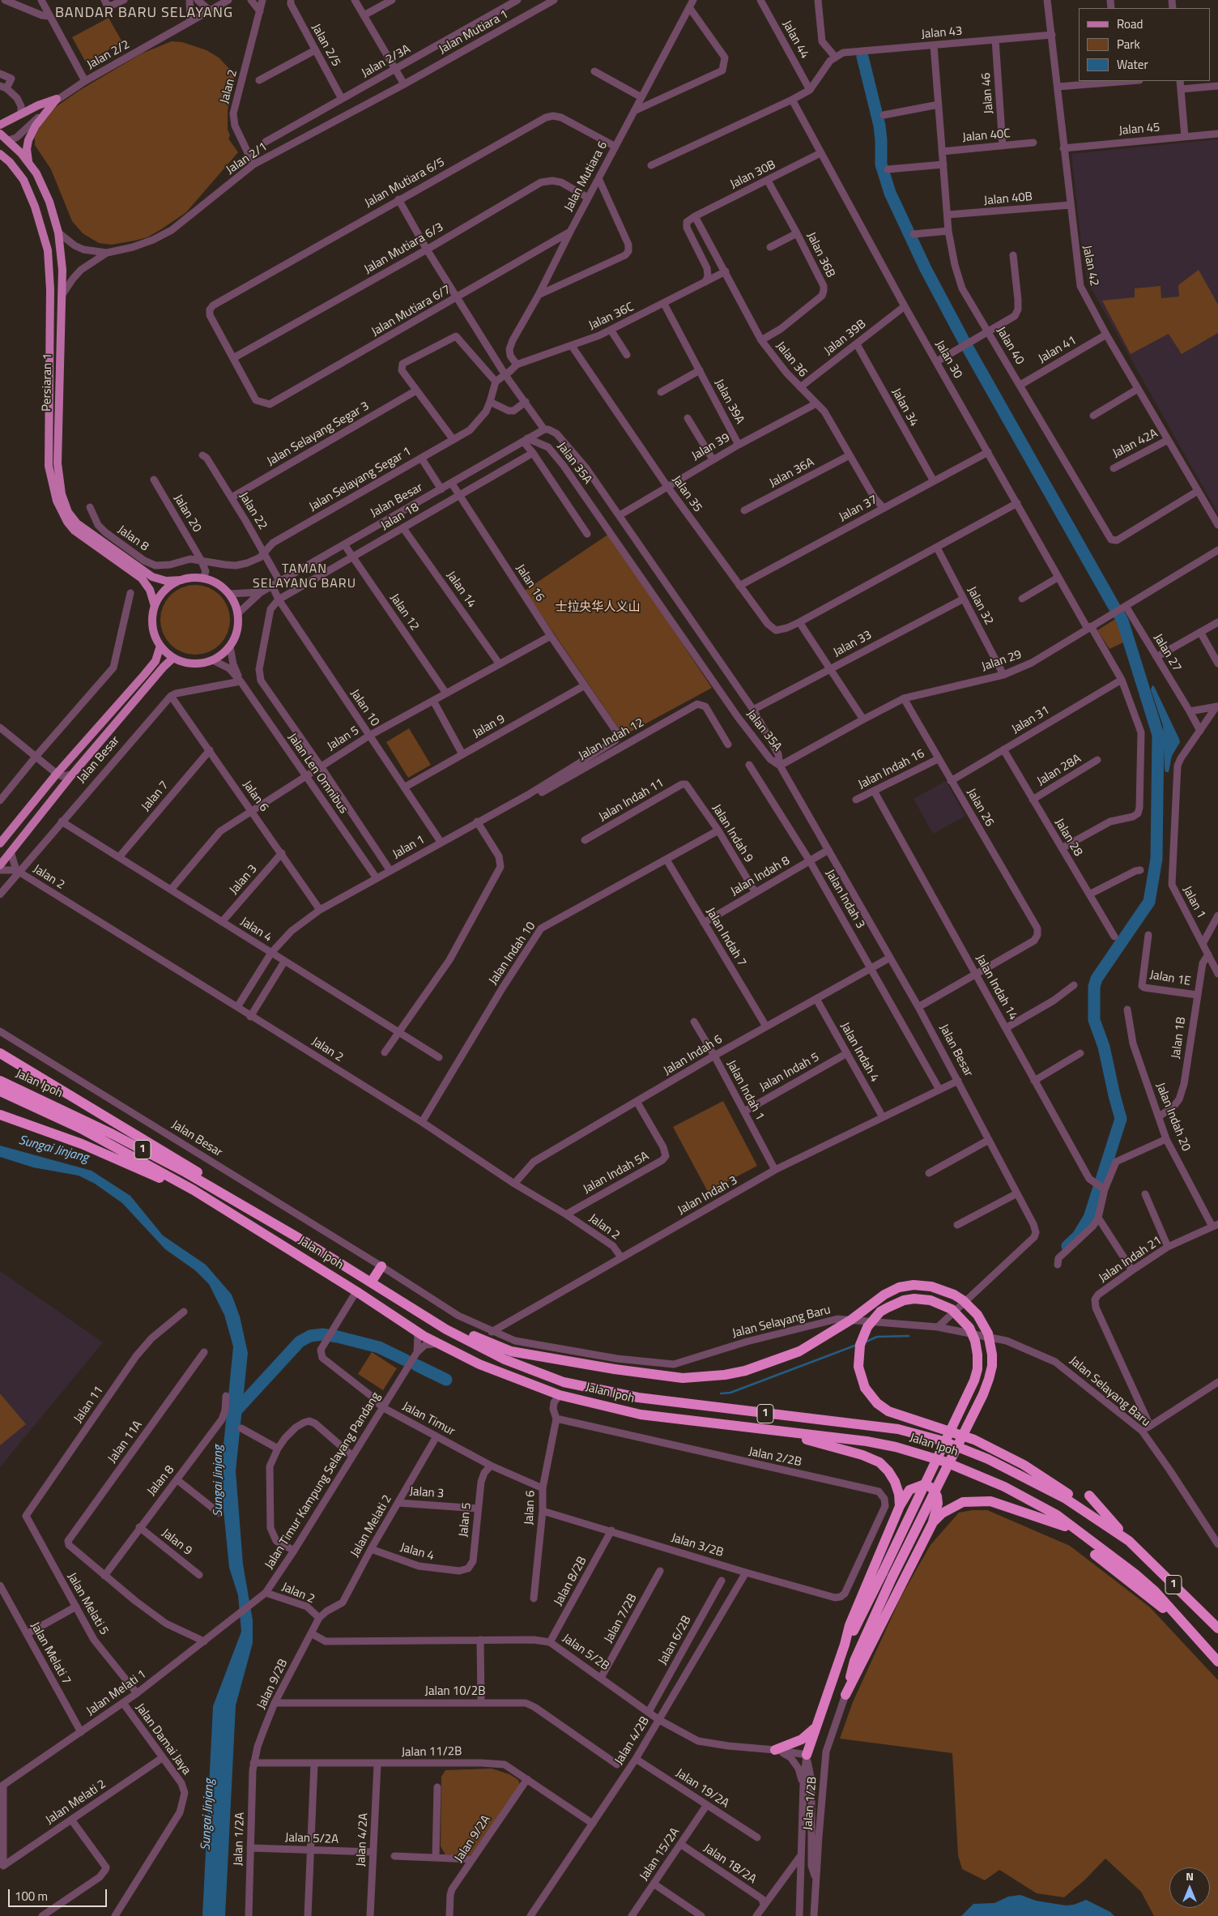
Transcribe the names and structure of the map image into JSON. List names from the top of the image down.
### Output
{
  "streets": {
    "highway": ["Jalan Ipoh", "1"],
    "main road": ["Persiaran 1", "Jalan Besar"],
    "street": [
      "Jalan Mutiara 1",
      "Jalan 43",
      "Jalan 44",
      "Jalan 2/5",
      "Jalan 2/2",
      "Jalan 2/3A",
      "Jalan 2",
      "Jalan 46",
      "Jalan 45",
      "Jalan 40C",
      "Jalan 2/1",
      "Jalan 30B",
      "Jalan Mutiara 6",
      "Jalan Mutiara 6/5",
      "Jalan 40B",
      "Jalan Mutiara 6/3",
      "Jalan 36B",
      "Jalan 42",
      "Jalan Mutiara 6/7",
      "Jalan 36C",
      "Jalan 39B",
      "Jalan 40",
      "Jalan 41",
      "Jalan 36",
      "Jalan 30",
      "Jalan 39A",
      "Jalan 34",
      "Jalan Selayang Segar 3",
      "Jalan 42A",
      "Jalan 39",
      "Jalan 35A",
      "Jalan 36A",
      "Jalan Selayang Segar 1",
      "Jalan 35",
      "Jalan 37",
      "Jalan 22",
      "Jalan 20",
      "Jalan 18",
      "Jalan 8",
      "Jalan 16",
      "Jalan 14",
      "Jalan 32",
      "Jalan 12",
      "Jalan 33",
      "Jalan 27",
      "Jalan 29",
      "Jalan 10",
      "Jalan 31",
      "Jalan 9",
      "Jalan 5",
      "Jalan Indah 12",
      "Jalan Indah 16",
      "Jalan 28A",
      "Jalan Len Omnibus",
      "Jalan 7",
      "Jalan 6",
      "Jalan Indah 11",
      "Jalan 26",
      "Jalan Indah 9",
      "Jalan 28",
      "Jalan 1",
      "Jalan Indah 8",
      "Jalan 3",
      "Jalan Indah 3",
      "Jalan 4",
      "Jalan Indah 7",
      "Jalan Indah 10",
      "Jalan 1E",
      "Jalan Indah 14",
      "Jalan 1B",
      "Jalan Indah 4",
      "Jalan Indah 6",
      "Jalan Indah 5",
      "Jalan Indah 1",
      "Jalan Indah 20",
      "Jalan Indah 5A",
      "Jalan Indah 21",
      "Jalan Selayang Baru",
      "Jalan 11",
      "Jalan Timur",
      "Jalan 11A",
      "Jalan 2/2B",
      "Jalan Timur Kampung Selayang Pandang",
      "Jalan Melati 2",
      "Jalan 3/2B",
      "Jalan 8/2B",
      "Jalan Melati 5",
      "Jalan 7/2B",
      "Jalan 6/2B",
      "Jalan 5/2B",
      "Jalan Melati 7",
      "Jalan 9/2B",
      "Jalan 10/2B",
      "Jalan Melati 1",
      "Jalan Damai Jaya",
      "Jalan 4/2B",
      "Jalan 11/2B",
      "Jalan 19/2A",
      "Jalan 1/2B",
      "Jalan 1/2A",
      "Jalan 5/2A",
      "Jalan 9/2A",
      "Jalan 4/2A",
      "Jalan 15/2A",
      "Jalan 18/2A"
    ]
  },
  "crossings": [
    ["Jalan Mutiara 1", "Jalan 2/1"],
    ["Jalan 43", "Jalan 46"],
    ["Jalan 43", "Jalan 42"],
    ["Jalan 43", "Jalan 40"],
    ["Jalan 2/5", "Jalan 2/3A"],
    ["Jalan 2/2", "Persiaran 1"],
    ["Jalan 2", "Jalan 2/1"],
    ["Jalan 2", "Jalan Besar"],
    ["Jalan 2", "Jalan 1"],
    ["Jalan 2", "Jalan Indah 3"],
    ["Jalan 2", "Jalan Indah 10"],
    ["Jalan 2", "Jalan Indah 6"],
    ["Jalan 2", "Jalan Indah 5A"],
    ["Jalan 2", "Jalan Timur Kampung Selayang Pandang"],
    ["Jalan 2", "Jalan Melati 2"],
    ["Jalan 2", "Jalan 9/2B"],
    ["Jalan 46", "Jalan 40C"],
    ["Jalan 45", "Jalan 42"],
    ["Jalan 40C", "Jalan 40"],
    ["Jalan 2/1", "Persiaran 1"],
    ["Jalan 30B", "Jalan 36B"],
    ["Jalan 30B", "Jalan 36"],
    ["Jalan 30B", "Jalan 30"],
    ["Jalan Mutiara 6", "Jalan Mutiara 6/5"],
    ["Jalan Mutiara 6", "Jalan Mutiara 6/3"],
    ["Jalan Mutiara 6", "Jalan Mutiara 6/7"],
    ["Jalan Mutiara 6", "Jalan 36C"],
    ["Jalan Mutiara 6/5", "Jalan Mutiara 6/3"],
    ["Jalan Mutiara 6/5", "Jalan Mutiara 6/7"],
    ["Jalan 40B", "Jalan 42"],
    ["Jalan 40B", "Jalan 40"],
    ["Jalan Mutiara 6/3", "Jalan Mutiara 6/7"],
    ["Jalan 36B", "Jalan 36"],
    ["Jalan 42", "Jalan 40"],
    ["Jalan 42", "Jalan 41"],
    ["Jalan 42", "Jalan 42A"],
    ["Jalan 36C", "Jalan 36"],
    ["Jalan 36C", "Jalan 39A"],
    ["Jalan 36C", "Jalan 35"],
    ["Jalan 39B", "Jalan 36"],
    ["Jalan 39B", "Jalan 30"],
    ["Jalan 39B", "Jalan 34"],
    ["Jalan 40", "Jalan 41"],
    ["Jalan 36", "Jalan 39"],
    ["Jalan 36", "Jalan 36A"],
    ["Jalan 36", "Jalan 37"],
    ["Jalan 30", "Jalan 35"],
    ["Jalan 30", "Jalan 37"],
    ["Jalan 30", "Jalan 29"],
    ["Persiaran 1", "Jalan Besar"],
    ["Persiaran 1", "Jalan Len Omnibus"],
    ["Jalan 39A", "Jalan 39"],
    ["Jalan 34", "Jalan 37"],
    ["Jalan Selayang Segar 3", "Jalan 22"],
    ["Jalan 39", "Jalan 35A"],
    ["Jalan 39", "Jalan 35"],
    ["Jalan 35A", "Jalan Besar"],
    ["Jalan 35A", "Jalan 33"],
    ["Jalan 35A", "Jalan 29"],
    ["Jalan Selayang Segar 1", "Jalan 22"],
    ["Jalan Selayang Segar 1", "Jalan 20"],
    ["Jalan Selayang Segar 1", "Jalan 8"],
    ["Jalan 35", "Jalan 37"],
    ["Jalan 35", "Jalan 32"],
    ["Jalan Besar", "Jalan 22"],
    ["Jalan Besar", "Jalan 16"],
    ["Jalan Besar", "Jalan 12"],
    ["Jalan Besar", "Jalan 29"],
    ["Jalan Besar", "Jalan 10"],
    ["Jalan Besar", "Jalan Len Omnibus"],
    ["Jalan Besar", "Jalan 6"],
    ["Jalan Besar", "Jalan Indah 8"],
    ["Jalan Besar", "Jalan Indah 3"],
    ["Jalan Besar", "Jalan 4"],
    ["Jalan Besar", "Jalan Indah 6"],
    ["Jalan Besar", "Jalan Selayang Baru"],
    ["Jalan 20", "Jalan 8"],
    ["Jalan 18", "Jalan 16"],
    ["Jalan 18", "Jalan 14"],
    ["Jalan 18", "Jalan 12"],
    ["Jalan 18", "Jalan 10"],
    ["Jalan 8", "Jalan 9"],
    ["Jalan 8", "Jalan 11A"],
    ["Jalan 16", "Jalan 9"],
    ["Jalan 16", "Jalan 5"],
    ["Jalan 16", "Jalan 1"],
    ["Jalan 14", "Jalan 5"],
    ["Jalan 32", "Jalan 33"],
    ["Jalan 32", "Jalan 29"],
    ["Jalan 12", "Jalan 5"],
    ["Jalan 27", "Jalan 29"],
    ["Jalan 27", "Jalan 1"],
    ["Jalan 29", "Jalan 26"],
    ["Jalan 10", "Jalan 9"],
    ["Jalan 10", "Jalan 5"],
    ["Jalan 10", "Jalan 1"],
    ["Jalan 31", "Jalan 26"],
    ["Jalan 31", "Jalan 28"],
    ["Jalan 5", "Jalan Len Omnibus"],
    ["Jalan 5", "Jalan 6"],
    ["Jalan 5", "Jalan 3"],
    ["Jalan 5", "Jalan 4"],
    ["Jalan 5", "Jalan Timur"],
    ["Jalan Indah 12", "Jalan 1"],
    ["Jalan Indah 16", "Jalan 26"],
    ["Jalan Indah 16", "Jalan Indah 14"],
    ["Jalan 28A", "Jalan 28"],
    ["Jalan Len Omnibus", "Jalan 1"],
    ["Jalan 7", "Jalan 6"],
    ["Jalan 7", "Jalan 4"],
    ["Jalan 6", "Jalan 1"],
    ["Jalan 6", "Jalan 3"],
    ["Jalan 6", "Jalan Ipoh"],
    ["Jalan 6", "Jalan Timur"],
    ["Jalan 6", "Jalan 2/2B"],
    ["Jalan 6", "Jalan 3/2B"],
    ["Jalan Indah 11", "Jalan Indah 9"],
    ["Jalan 26", "Jalan Indah 14"],
    ["Jalan Indah 9", "Jalan Indah 8"],
    ["Jalan Indah 9", "Jalan Indah 10"],
    ["Jalan 1", "Jalan 4"],
    ["Jalan 1", "Jalan 1B"],
    ["Jalan Indah 8", "Jalan Indah 3"],
    ["Jalan Indah 8", "Jalan Indah 7"],
    ["Jalan 3", "Jalan 4"],
    ["Jalan 3", "Jalan Melati 2"],
    ["Jalan Indah 3", "Jalan Indah 4"],
    ["Jalan Indah 3", "Jalan Indah 6"],
    ["Jalan Indah 3", "Jalan Indah 1"],
    ["Jalan Indah 3", "Jalan Selayang Baru"],
    ["Jalan 4", "Jalan Melati 2"],
    ["Jalan Indah 7", "Jalan Indah 10"],
    ["Jalan Indah 7", "Jalan Indah 6"],
    ["Jalan 1E", "Jalan 1B"],
    ["Jalan 1B", "Jalan Indah 20"],
    ["Jalan Indah 4", "Jalan Indah 6"],
    ["Jalan Indah 4", "Jalan Indah 5"],
    ["Jalan Indah 6", "Jalan Indah 1"],
    ["Jalan Indah 6", "Jalan Indah 5A"],
    ["Jalan Indah 5", "Jalan Indah 1"],
    ["Jalan Ipoh", "Jalan Timur"],
    ["Jalan Indah 20", "Jalan Indah 21"],
    ["Jalan 11", "Jalan Melati 5"],
    ["Jalan Timur", "Jalan Timur Kampung Selayang Pandang"],
    ["Jalan Timur", "Jalan Melati 2"],
    ["Jalan 2/2B", "Jalan 3/2B"],
    ["Jalan Timur Kampung Selayang Pandang", "Jalan Melati 1"],
    ["Jalan Melati 2", "Jalan 9/2B"],
    ["Jalan Melati 2", "Jalan Melati 1"],
    ["Jalan Melati 2", "Jalan Damai Jaya"],
    ["Jalan 3/2B", "Jalan 8/2B"],
    ["Jalan 3/2B", "Jalan 4/2B"],
    ["Jalan 8/2B", "Jalan 5/2B"],
    ["Jalan Melati 5", "Jalan Melati 1"],
    ["Jalan 7/2B", "Jalan 5/2B"],
    ["Jalan 6/2B", "Jalan 5/2B"],
    ["Jalan 5/2B", "Jalan 9/2B"],
    ["Jalan 5/2B", "Jalan 4/2B"],
    ["Jalan 5/2B", "Jalan 1/2B"],
    ["Jalan Melati 7", "Jalan Melati 1"],
    ["Jalan 9/2B", "Jalan 10/2B"],
    ["Jalan 9/2B", "Jalan 11/2B"],
    ["Jalan 9/2B", "Jalan 1/2A"],
    ["Jalan Melati 1", "Jalan Damai Jaya"],
    ["Jalan 4/2B", "Jalan 11/2B"],
    ["Jalan 4/2B", "Jalan 19/2A"],
    ["Jalan 11/2B", "Jalan 1/2A"],
    ["Jalan 11/2B", "Jalan 9/2A"],
    ["Jalan 11/2B", "Jalan 4/2A"],
    ["Jalan 19/2A", "Jalan 15/2A"],
    ["Jalan 1/2A", "Jalan 5/2A"],
    ["Jalan 5/2A", "Jalan 4/2A"],
    ["Jalan 15/2A", "Jalan 18/2A"]
  ],
  "districts": ["BANDAR BARU SELAYANG", "TAMAN SELAYANG BARU"],
  "water": ["Sungai Jinjang"],
  "parks": ["士拉央华人义山"],
  "legend": ["Road", "Park", "Water"],
  "scale_bar": "100 m",
  "north": "top"
}
